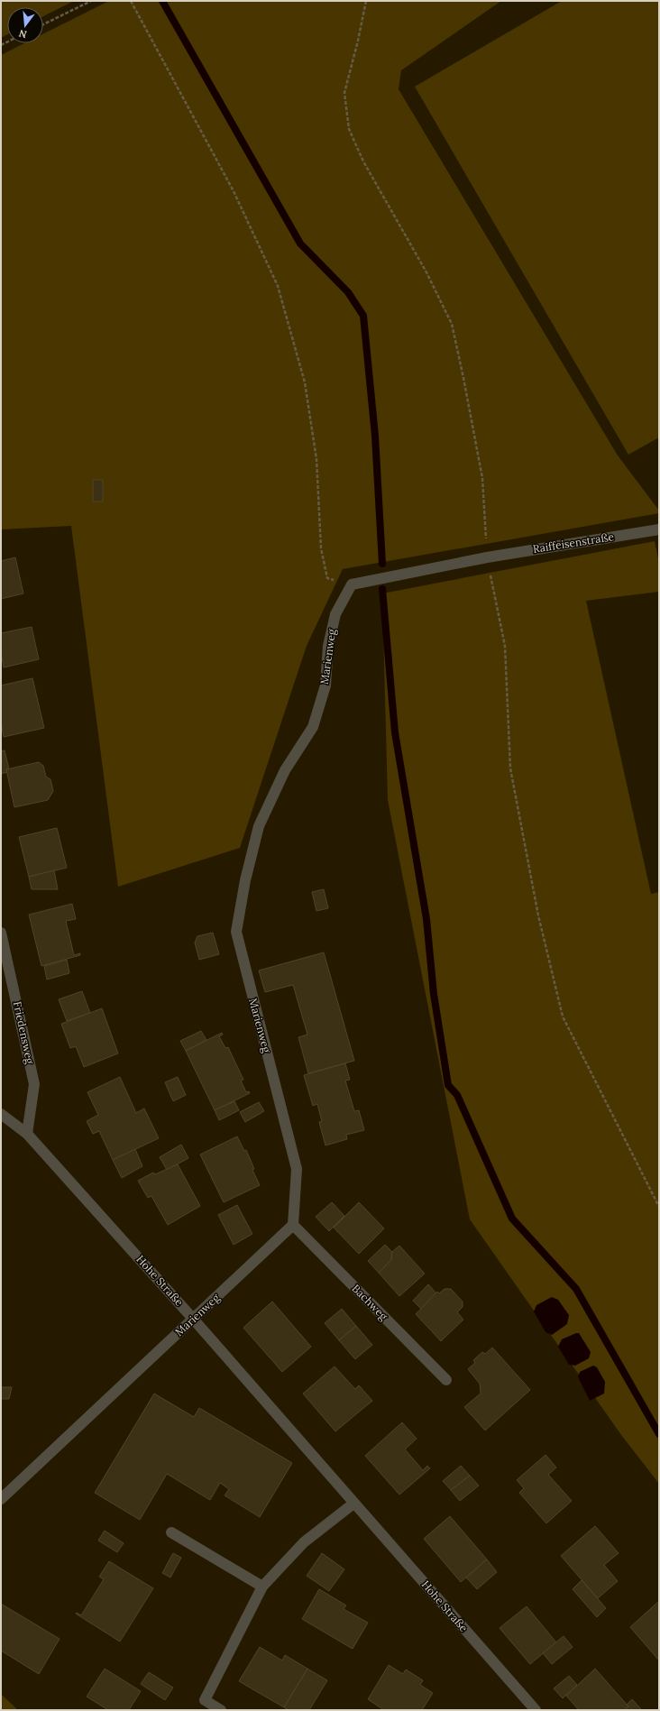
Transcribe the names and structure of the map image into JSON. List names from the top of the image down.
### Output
{
  "streets": {
    "street": [
      "Raiffeisenstraße",
      "Marienweg",
      "Friedensweg",
      "Hohe Straße",
      "Bachweg"
    ]
  },
  "crossings": [
    ["Marienweg", "Hohe Straße"],
    ["Marienweg", "Bachweg"],
    ["Friedensweg", "Hohe Straße"]
  ],
  "north": "bottom"
}
